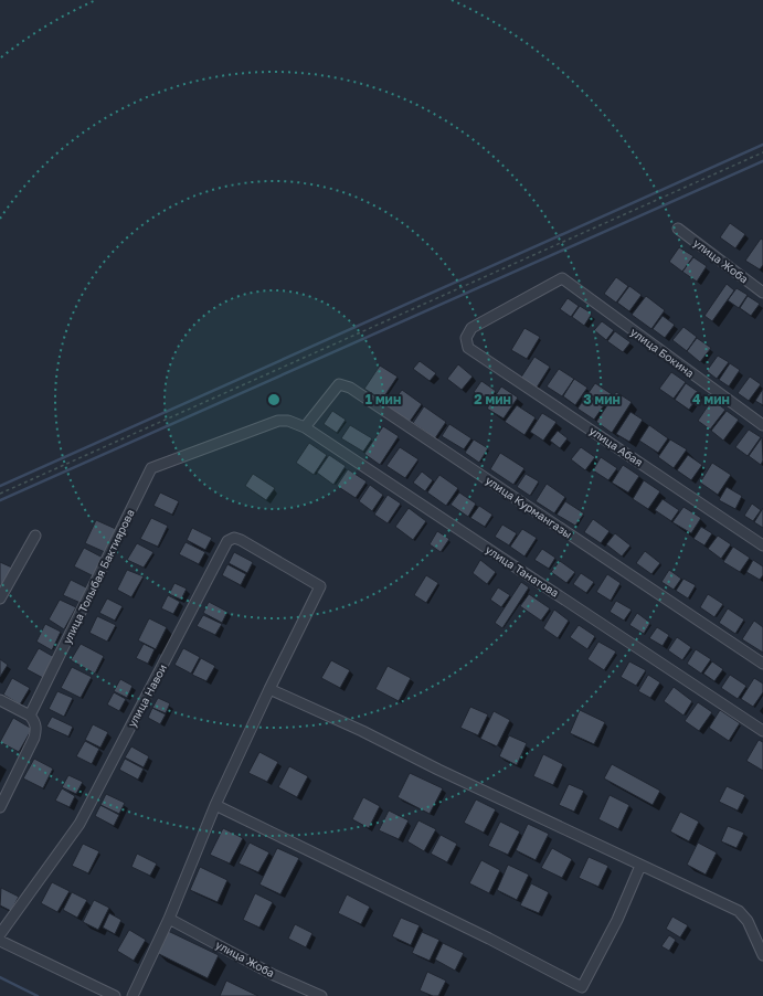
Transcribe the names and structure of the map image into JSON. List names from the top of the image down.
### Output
{
  "streets": {
    "street": [
      "улица Жоба",
      "улица Бокина",
      "улица Абая",
      "улица Курмангазы",
      "улица Танатова",
      "улица Толыбая Бактиярова",
      "улица Навои"
    ]
  },
  "crossings": [
    ["улица Бокина", "улица Абая"],
    ["улица Курмангазы", "улица Танатова"],
    ["улица Танатова", "улица Толыбая Бактиярова"]
  ],
  "rings": [
    "1 мин",
    "2 мин",
    "3 мин",
    "4 мин"
  ]
}
